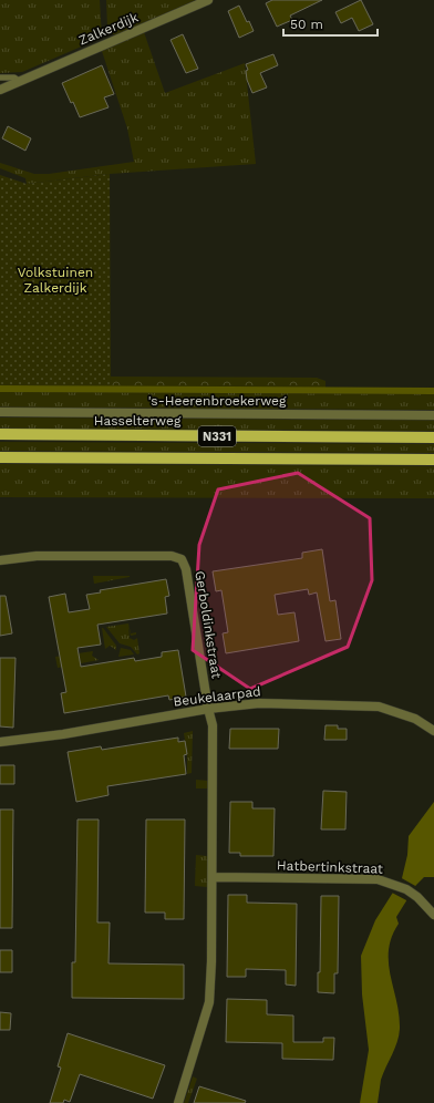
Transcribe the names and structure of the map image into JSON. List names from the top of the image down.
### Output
{
  "streets": {
    "main road": ["Hasselterweg", "N331"],
    "street": [
      "Zalkerdijk",
      "'s-Heerenbroekerweg",
      "Gerboldinkstraat",
      "Beukelaarpad",
      "Hatbertinkstraat"
    ]
  },
  "crossings": [
    ["Gerboldinkstraat", "Beukelaarpad"],
    ["Gerboldinkstraat", "Hatbertinkstraat"]
  ],
  "parks": ["Volkstuinen Zalkerdijk"],
  "scale_bar": "50 m"
}
